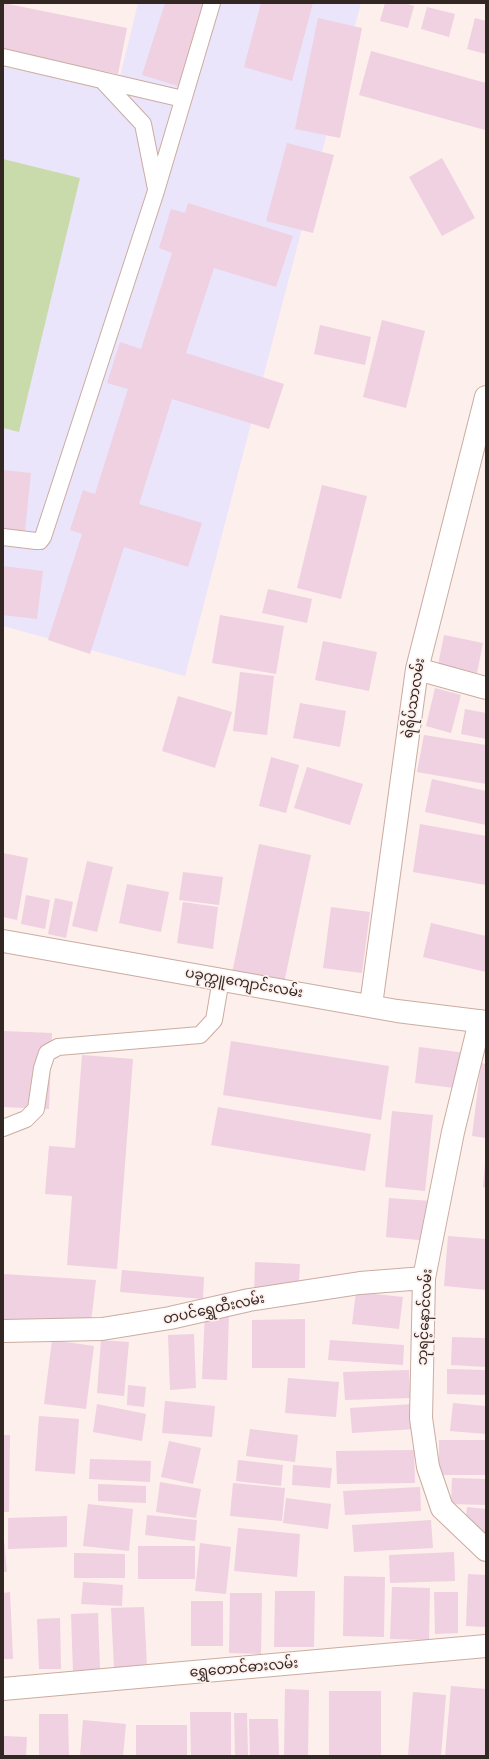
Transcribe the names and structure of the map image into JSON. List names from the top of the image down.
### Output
{
  "streets": {
    "street": [
      "ရဲရိပ်သာလမ်း",
      "ပခုက္ကူကျောင်းလမ်း",
      "တပင်ရွှေထီးလမ်း",
      "ဘုရင့်နောင်လမ်း",
      "ရွှေတောင်ဓားလမ်း"
    ]
  },
  "crossings": [
    ["ရဲရိပ်သာလမ်း", "ပခုက္ကူကျောင်းလမ်း"],
    ["ပခုက္ကူကျောင်းလမ်း", "ဘုရင့်နောင်လမ်း"],
    ["တပင်ရွှေထီးလမ်း", "ဘုရင့်နောင်လမ်း"]
  ]
}
